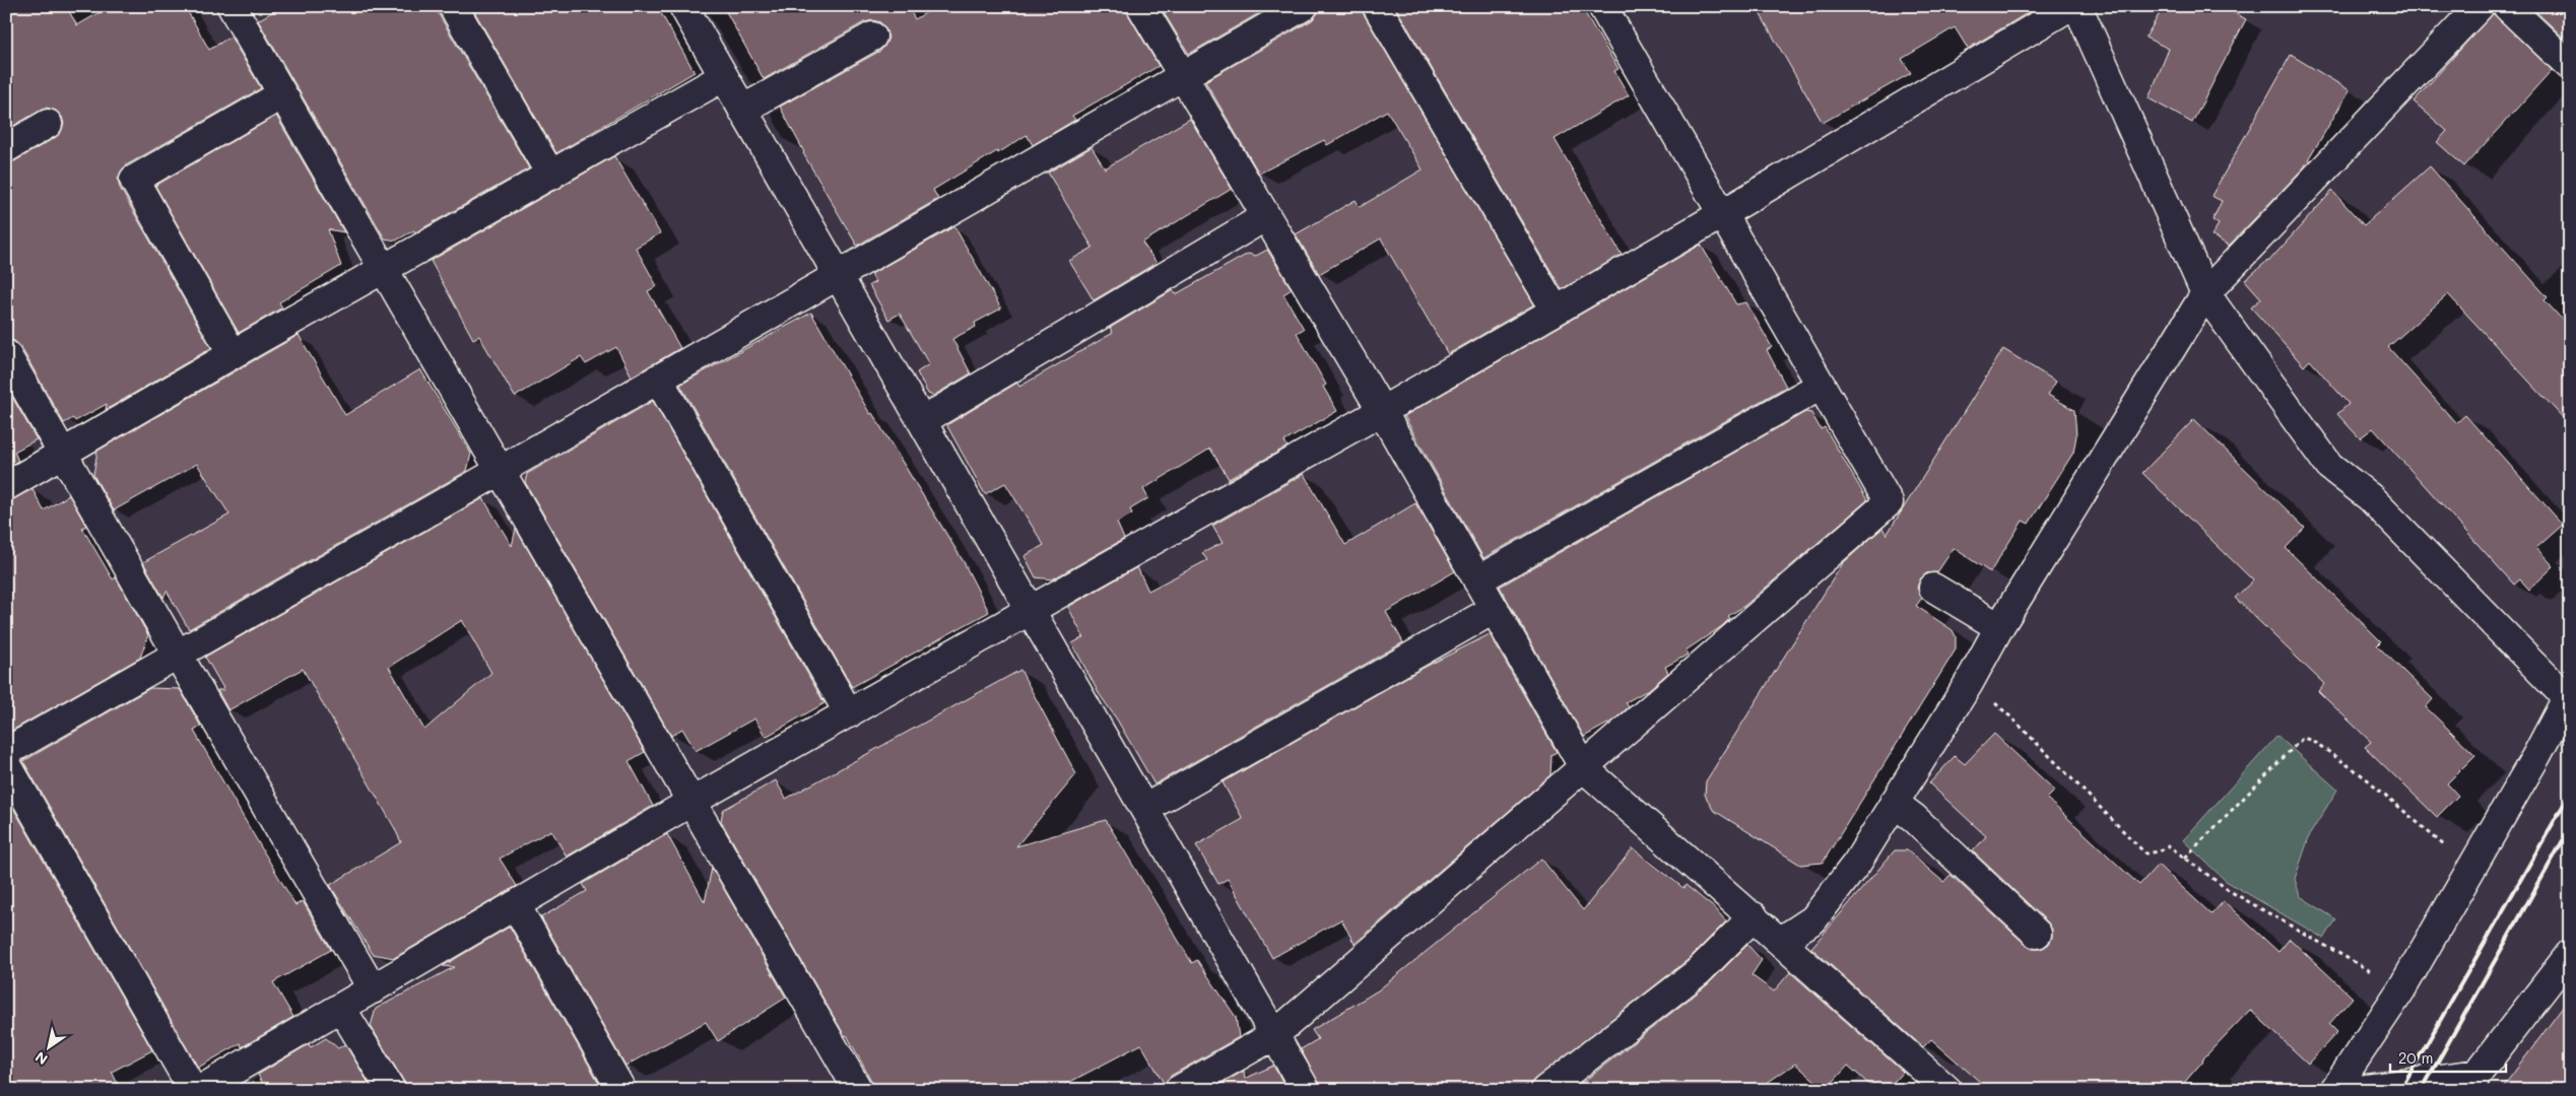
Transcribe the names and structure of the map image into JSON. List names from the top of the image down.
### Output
{
  "scale_bar": "20 m",
  "north": "bottom left"
}
